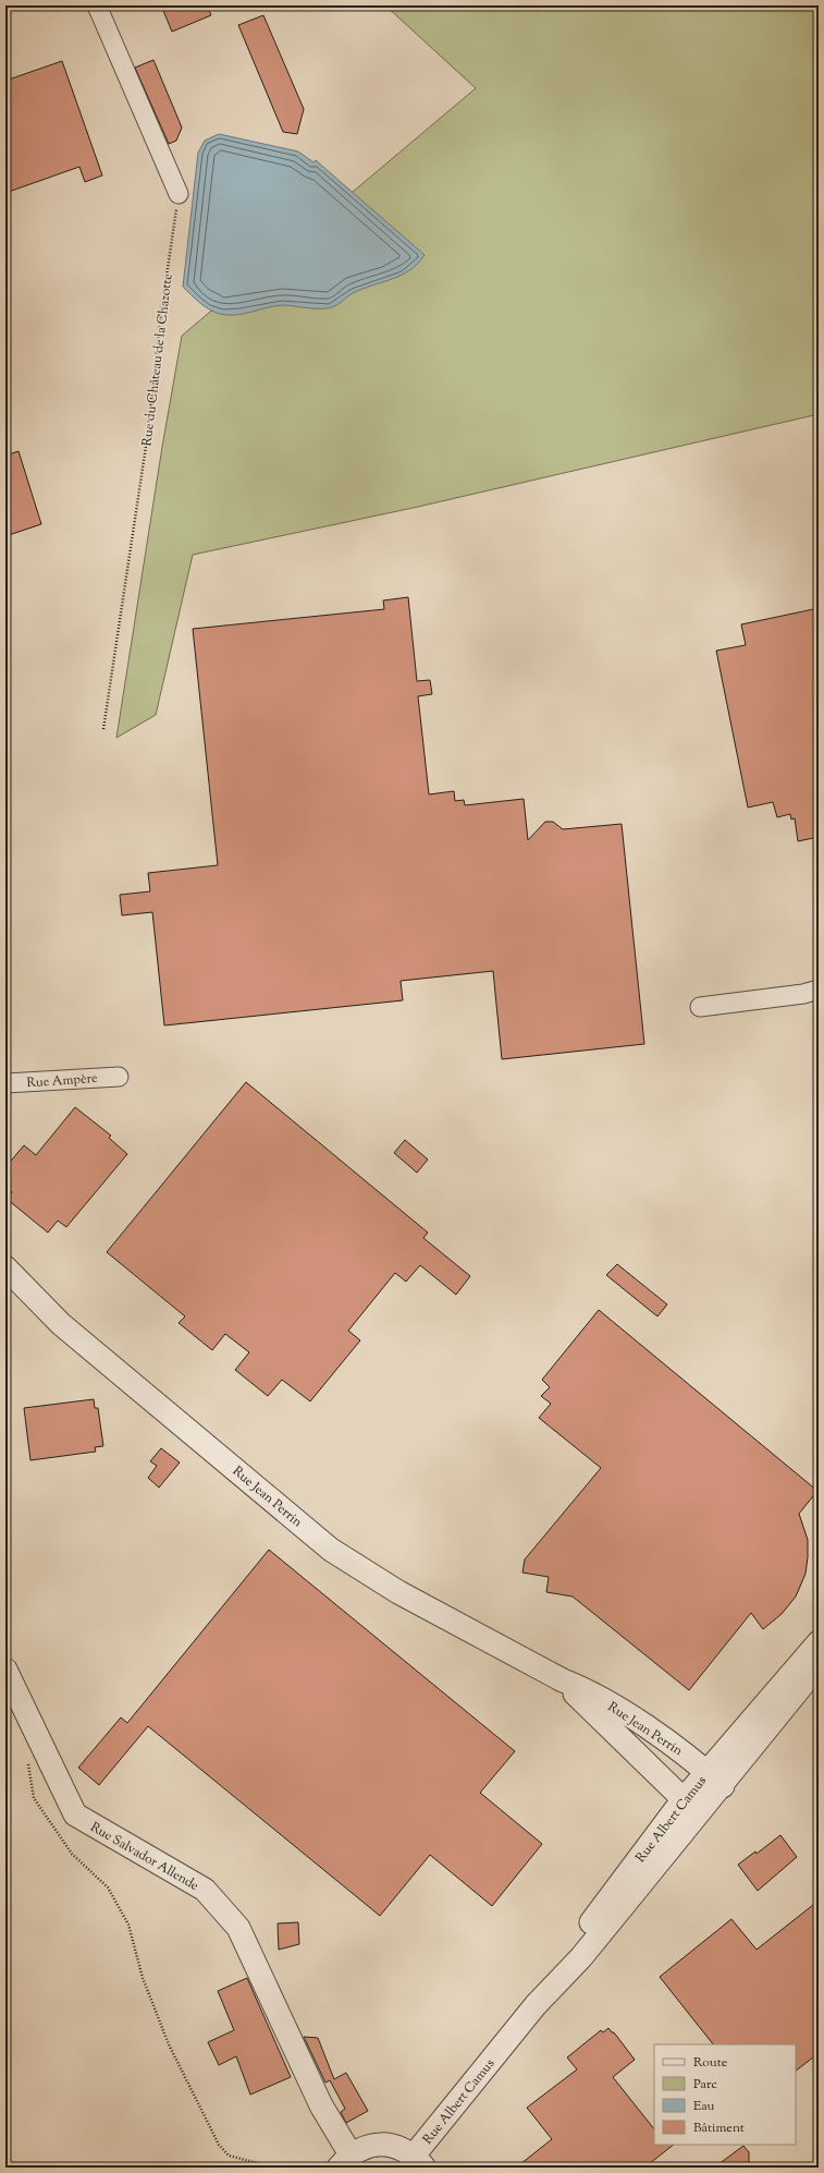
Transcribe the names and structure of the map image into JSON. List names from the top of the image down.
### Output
{
  "streets": {
    "street": [
      "Rue Ampère",
      "Rue Jean Perrin",
      "Rue Albert Camus",
      "Rue Salvador Allende"
    ],
    "path": ["Rue du Château de la Chazotte"]
  },
  "crossings": [
    ["Rue Jean Perrin", "Rue Albert Camus"]
  ],
  "legend": [
    "Route",
    "Parc",
    "Eau",
    "Bâtiment"
  ]
}
